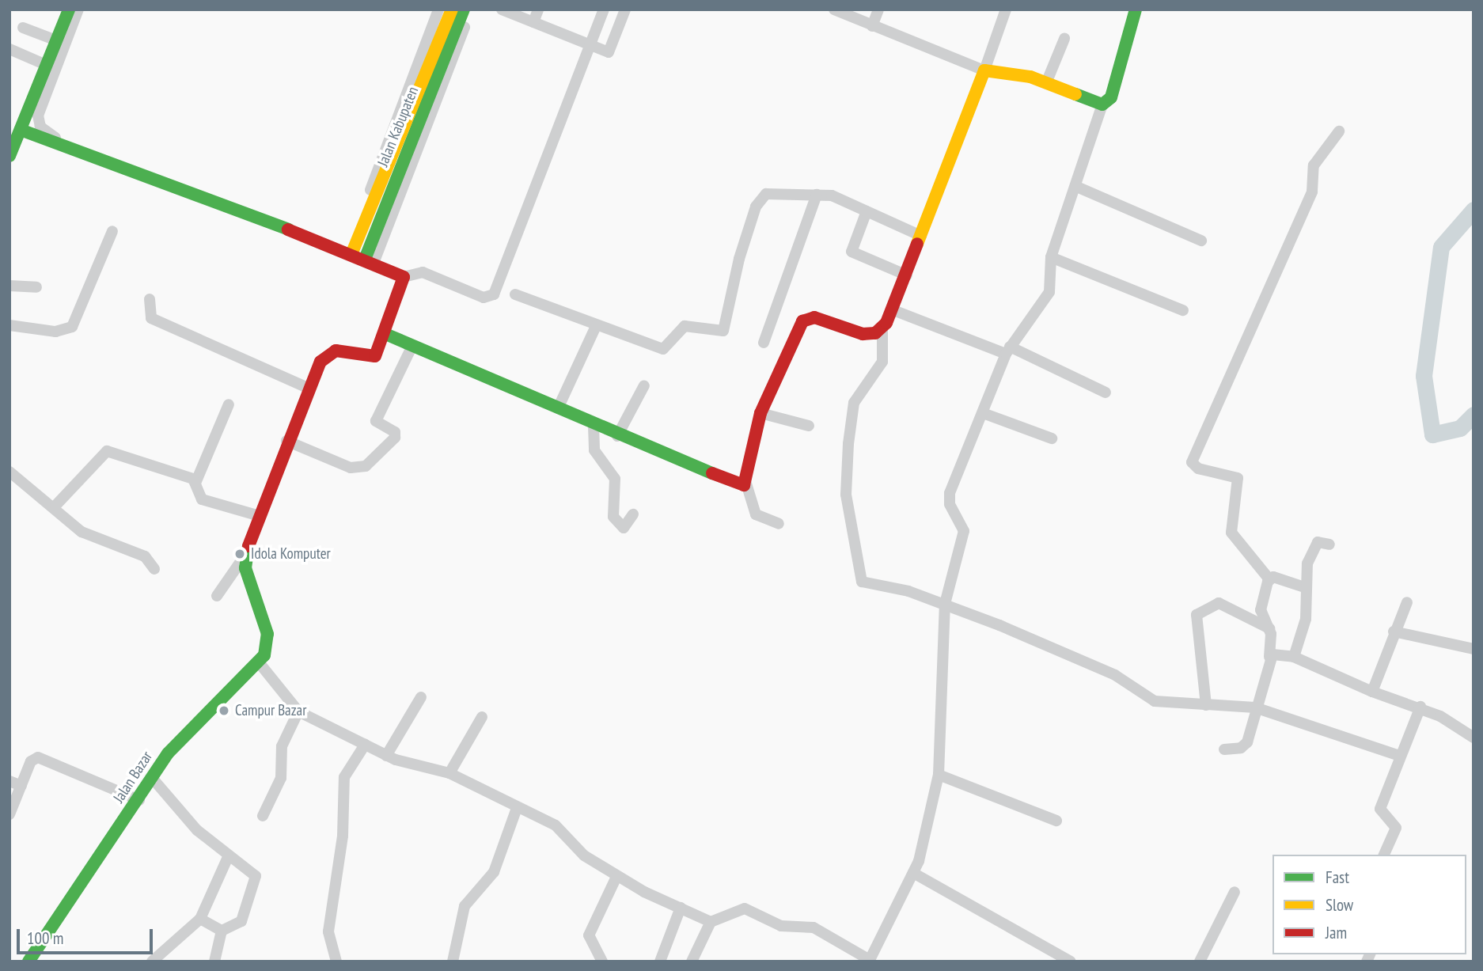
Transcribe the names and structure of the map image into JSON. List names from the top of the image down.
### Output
{
  "streets": {
    "street": ["Jalan Kabupaten", "Jalan Bazar"]
  },
  "places": ["Idola Komputer", "Campur Bazar"],
  "legend": ["Fast", "Slow", "Jam"],
  "scale_bar": "100 m"
}
